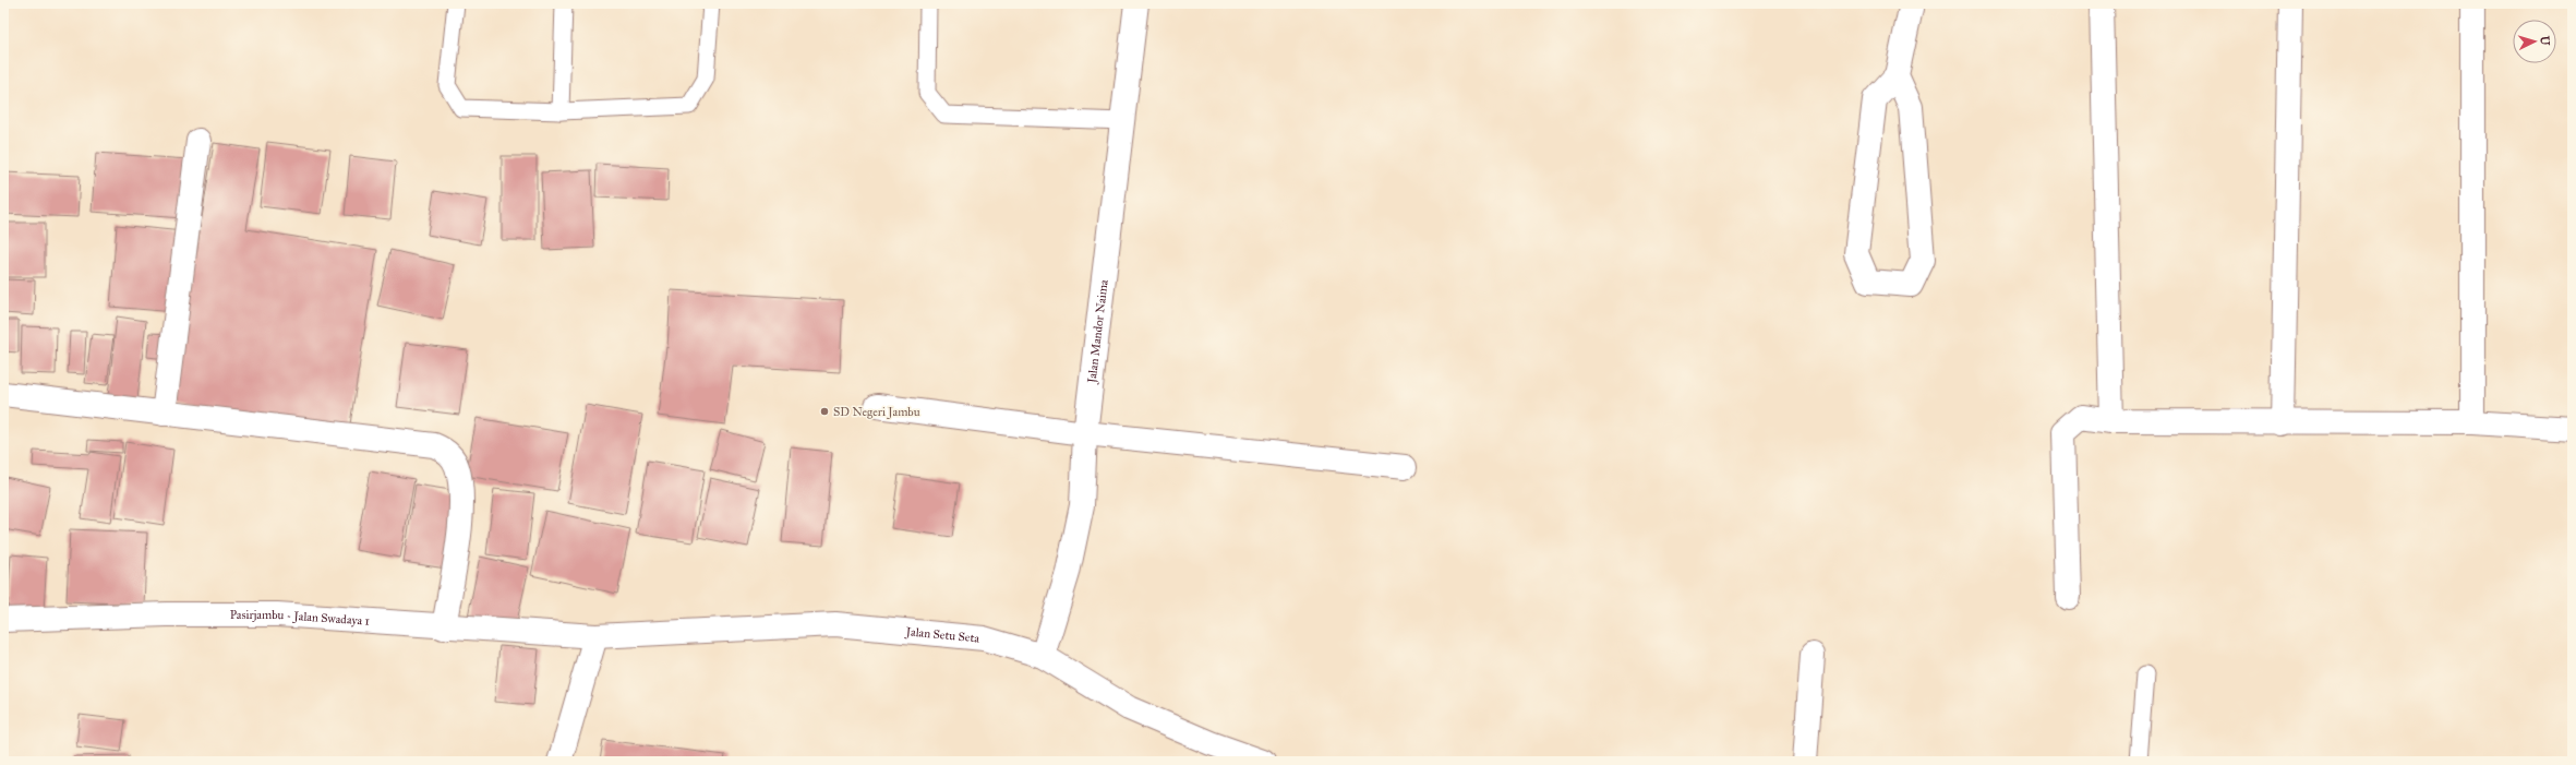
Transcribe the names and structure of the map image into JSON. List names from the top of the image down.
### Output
{
  "streets": {
    "street": ["Jalan Mandor Naima", "Pasirjambu - Jalan Swadaya 1", "Jalan Setu Seta"]
  },
  "crossings": [
    ["Jalan Mandor Naima", "Jalan Setu Seta"],
    ["Pasirjambu - Jalan Swadaya 1", "Jalan Setu Seta"]
  ],
  "places": ["SD Negeri Jambu"],
  "north": "right"
}
